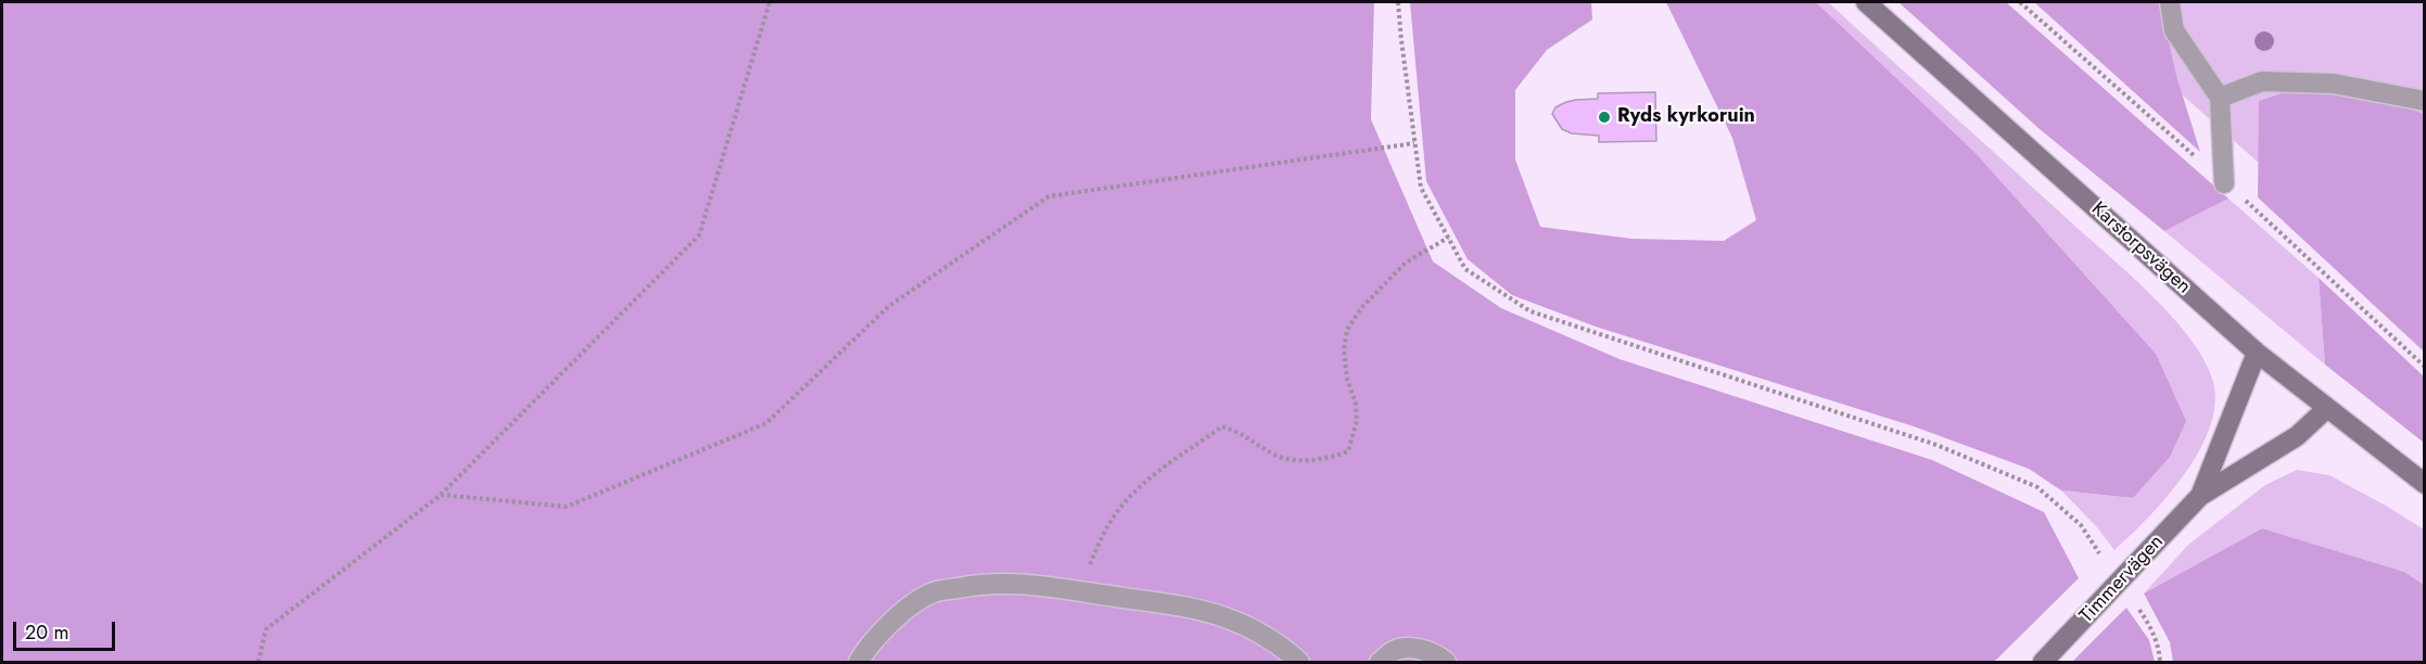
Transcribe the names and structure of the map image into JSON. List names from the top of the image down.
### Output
{
  "streets": {
    "main road": ["Karstorpsvägen", "Timmervägen"]
  },
  "crossings": [
    ["Karstorpsvägen", "Timmervägen"]
  ],
  "places": ["Ryds kyrkoruin"],
  "scale_bar": "20 m"
}
